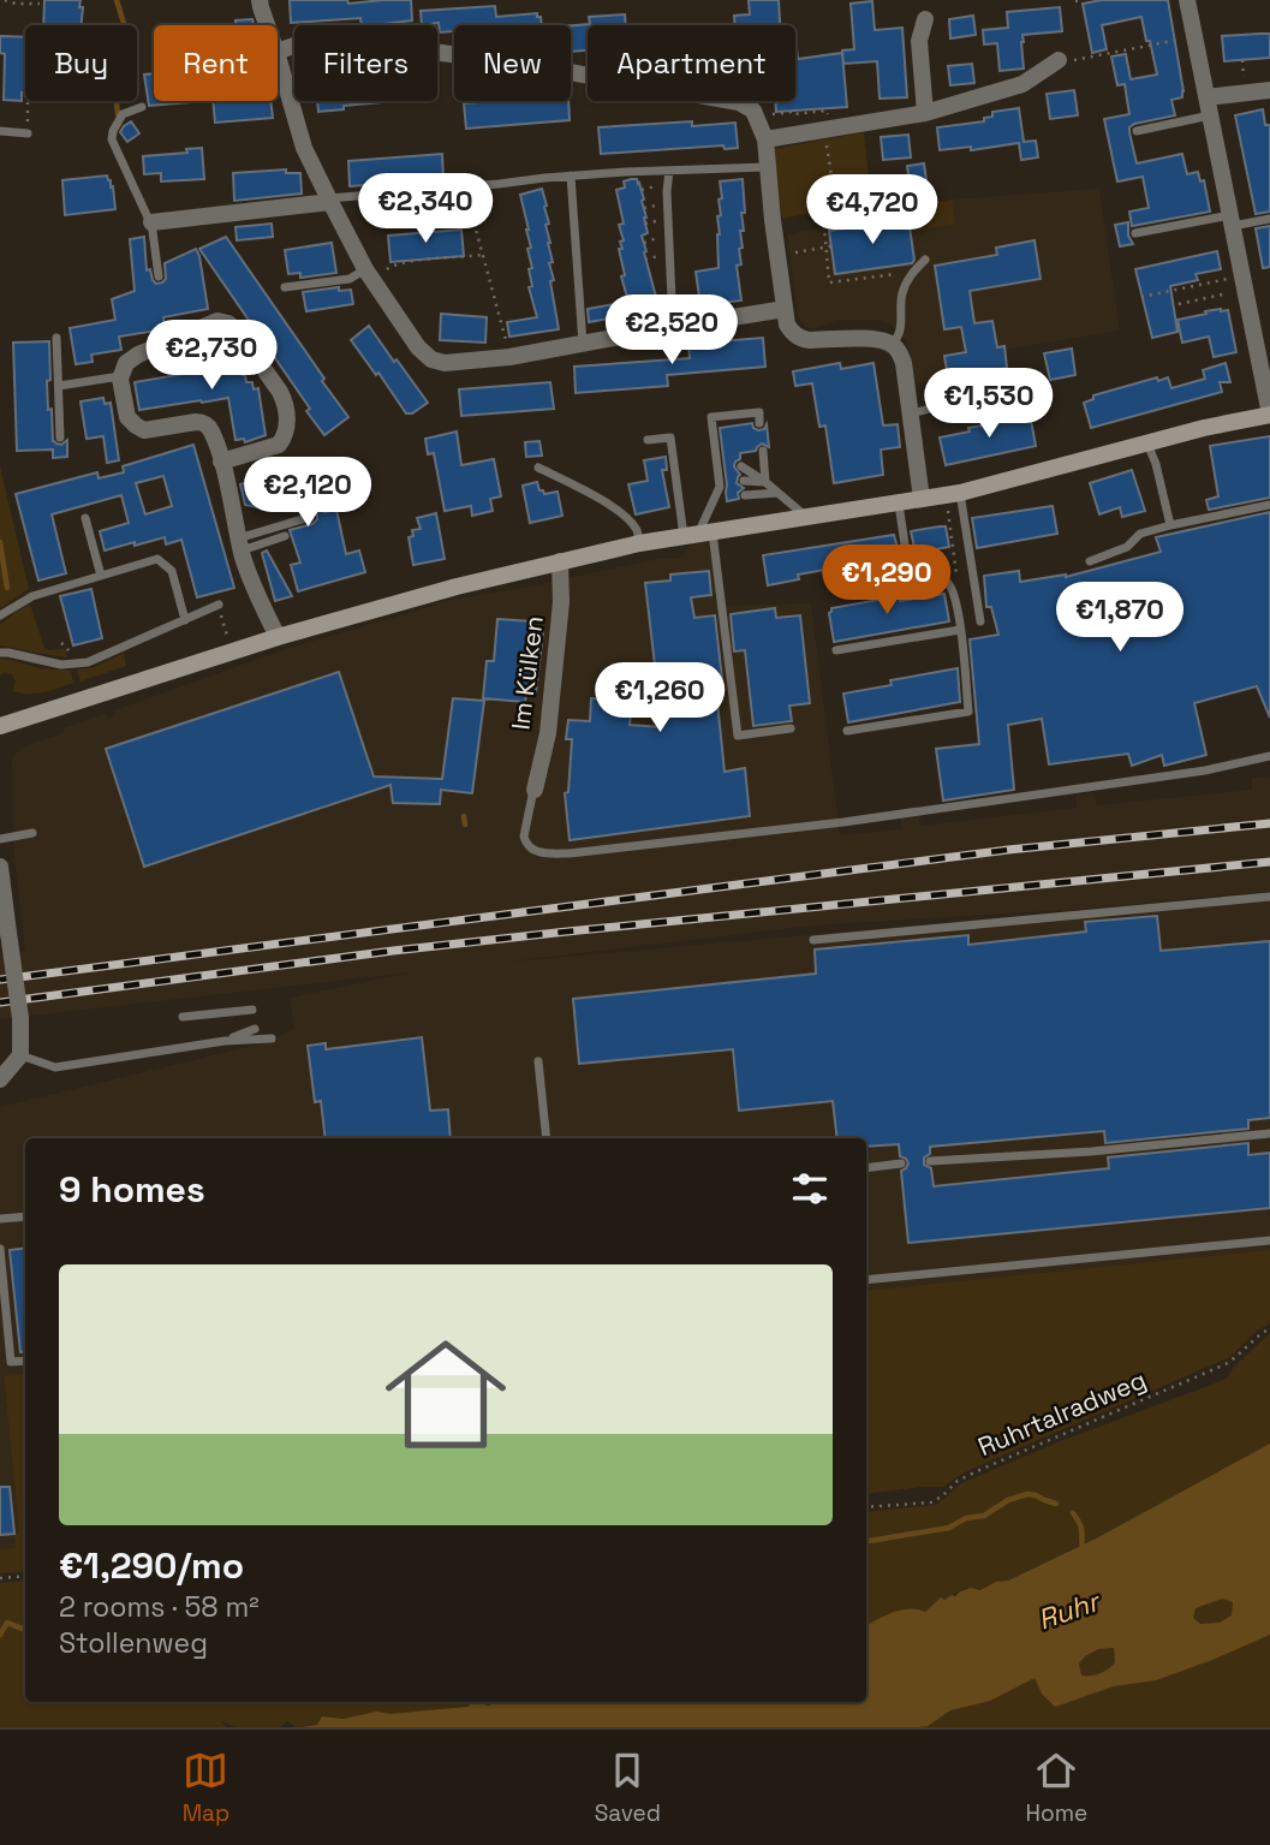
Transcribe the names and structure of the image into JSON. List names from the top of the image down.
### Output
{
  "streets": {
    "street": ["Im Külken"],
    "path": ["Ruhrtalradweg"]
  },
  "water": ["Ruhr"],
  "page": {
    "chip": [
      "Buy",
      "Rent",
      "Filters",
      "New",
      "Apartment"
    ],
    "price": [
      "€2,340",
      "€4,720",
      "€2,520",
      "€2,730",
      "€1,530",
      "€2,120",
      "€1,290",
      "€1,870",
      "€1,260"
    ],
    "heading": "9 homes",
    "list": [
      {
        "name": "€1,290/mo",
        "note": "2 rooms · 58 m² · Stollenweg"
      }
    ],
    "tabs": ["Map", "Saved", "Home"]
  }
}
